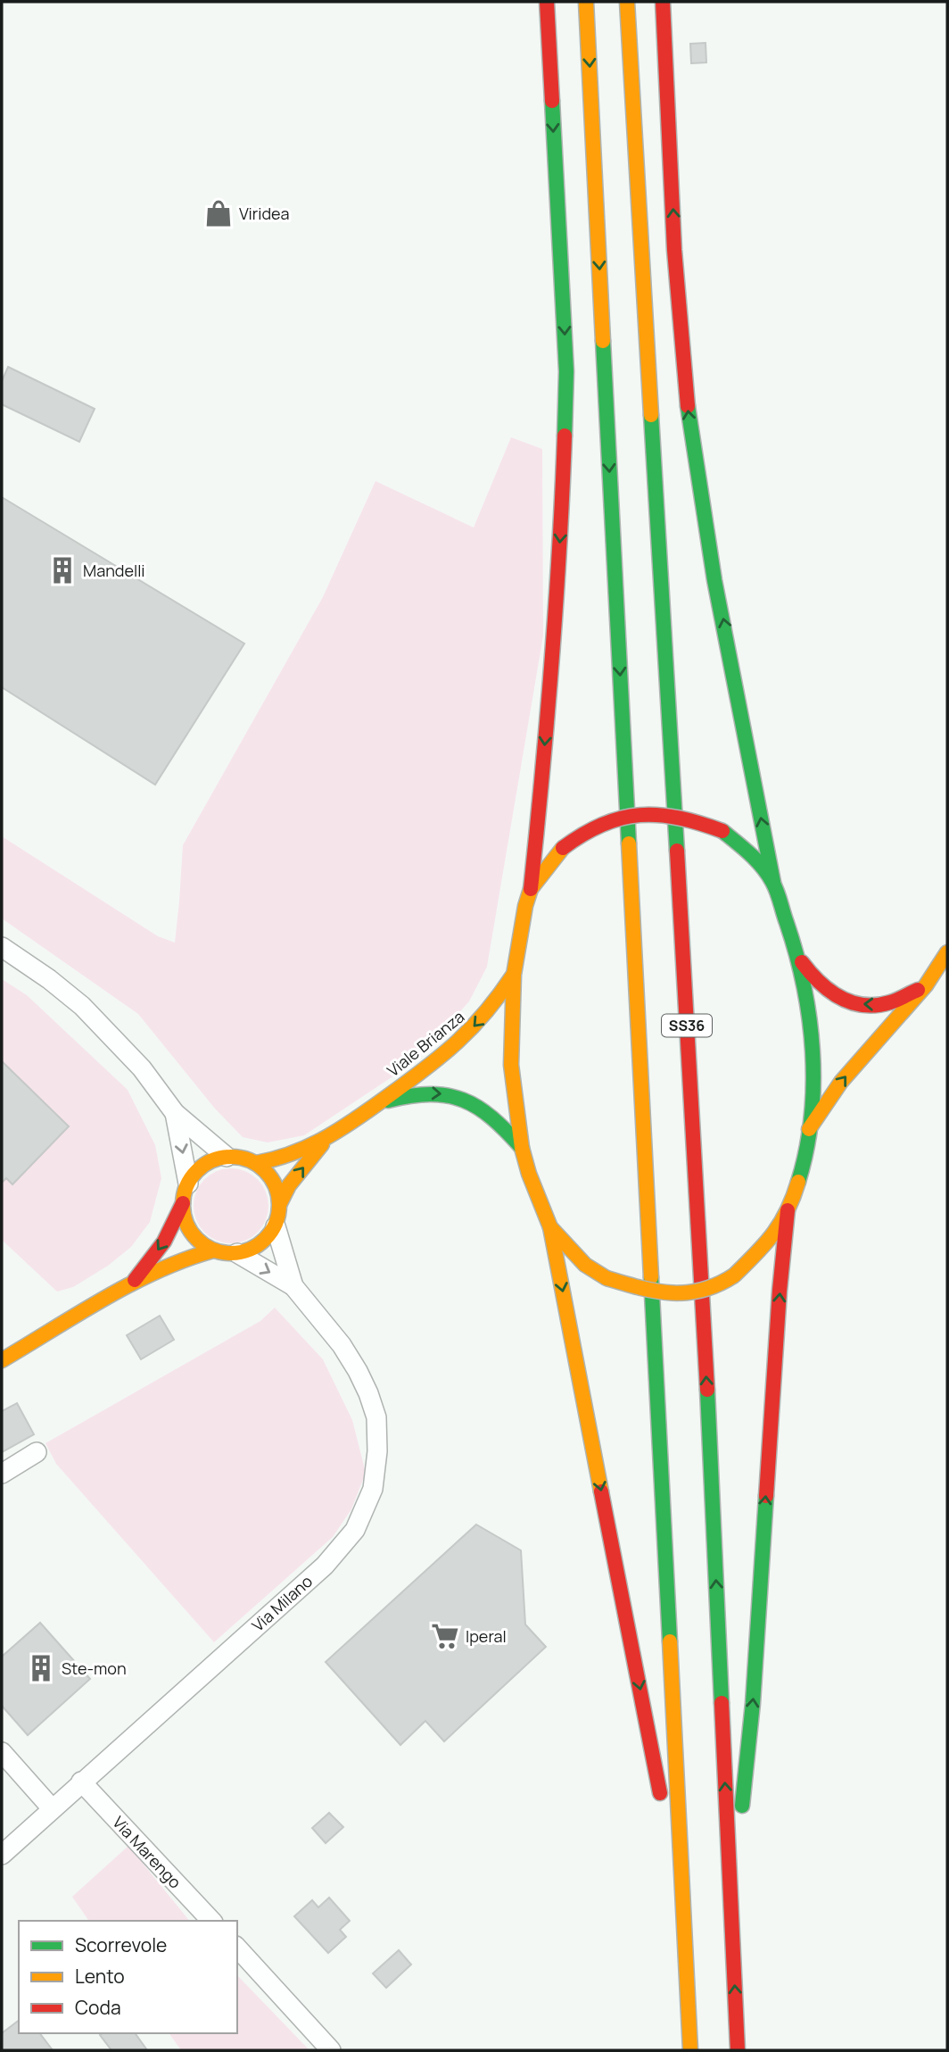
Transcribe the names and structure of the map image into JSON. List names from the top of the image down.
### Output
{
  "streets": {
    "main road": ["SS36", "Viale Brianza"],
    "street": ["Via Milano", "Via Marengo"]
  },
  "crossings": [
    ["Viale Brianza", "Via Milano"],
    ["Via Milano", "Via Marengo"]
  ],
  "places": {
    "shop": ["Viridea"],
    "building": ["Mandelli", "Ste-mon"],
    "supermarket": ["Iperal"]
  },
  "legend": ["Scorrevole", "Lento", "Coda"]
}
